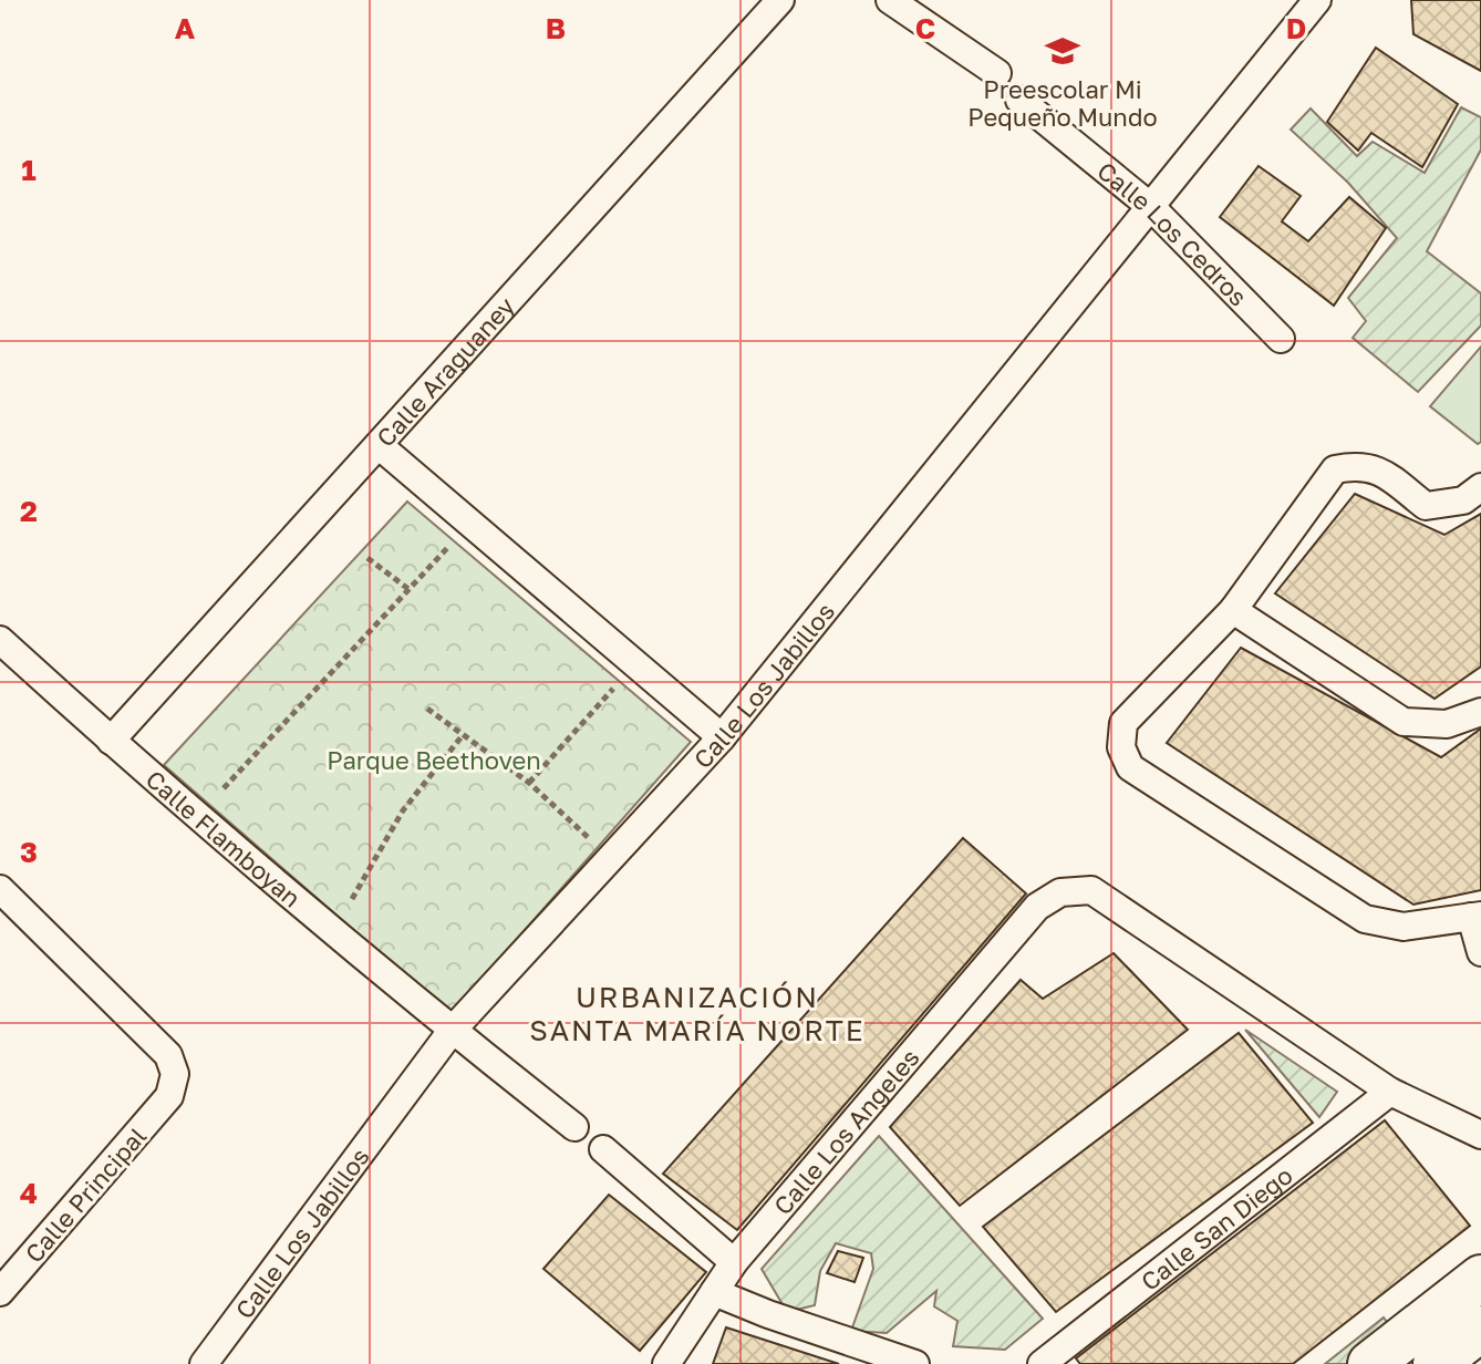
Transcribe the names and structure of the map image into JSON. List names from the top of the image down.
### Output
{
  "streets": {
    "street": [
      "Calle Los Cedros",
      "Calle Araguaney",
      "Calle Los Jabillos",
      "Calle Flamboyan",
      "Calle Los Angeles",
      "Calle Principal",
      "Calle San Diego"
    ]
  },
  "crossings": [
    ["Calle Los Cedros", "Calle Los Jabillos"],
    ["Calle Araguaney", "Calle Flamboyan"],
    ["Calle Los Jabillos", "Calle Flamboyan"],
    ["Calle Los Angeles", "Calle San Diego"]
  ],
  "districts": ["URBANIZACIÓN SANTA MARÍA NORTE"],
  "parks": ["Parque Beethoven"],
  "places": {
    "school or university": ["Preescolar Mi Pequeño Mundo"]
  },
  "grid": {
    "columns": [
      "A",
      "B",
      "C",
      "D"
    ],
    "rows": [
      "1",
      "2",
      "3",
      "4"
    ]
  }
}
